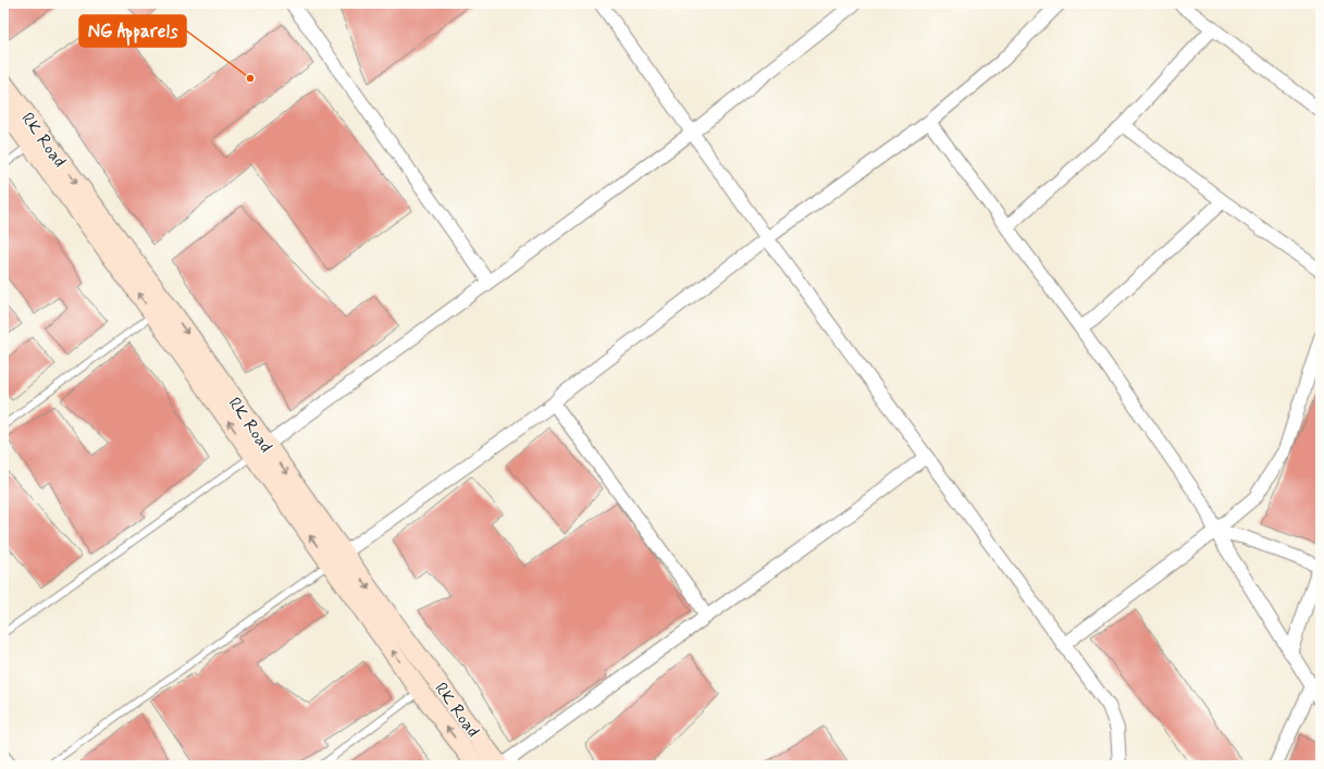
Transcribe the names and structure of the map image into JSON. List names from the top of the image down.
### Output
{
  "streets": {
    "street": ["RK Road"]
  },
  "places": ["NG Apparels"]
}
